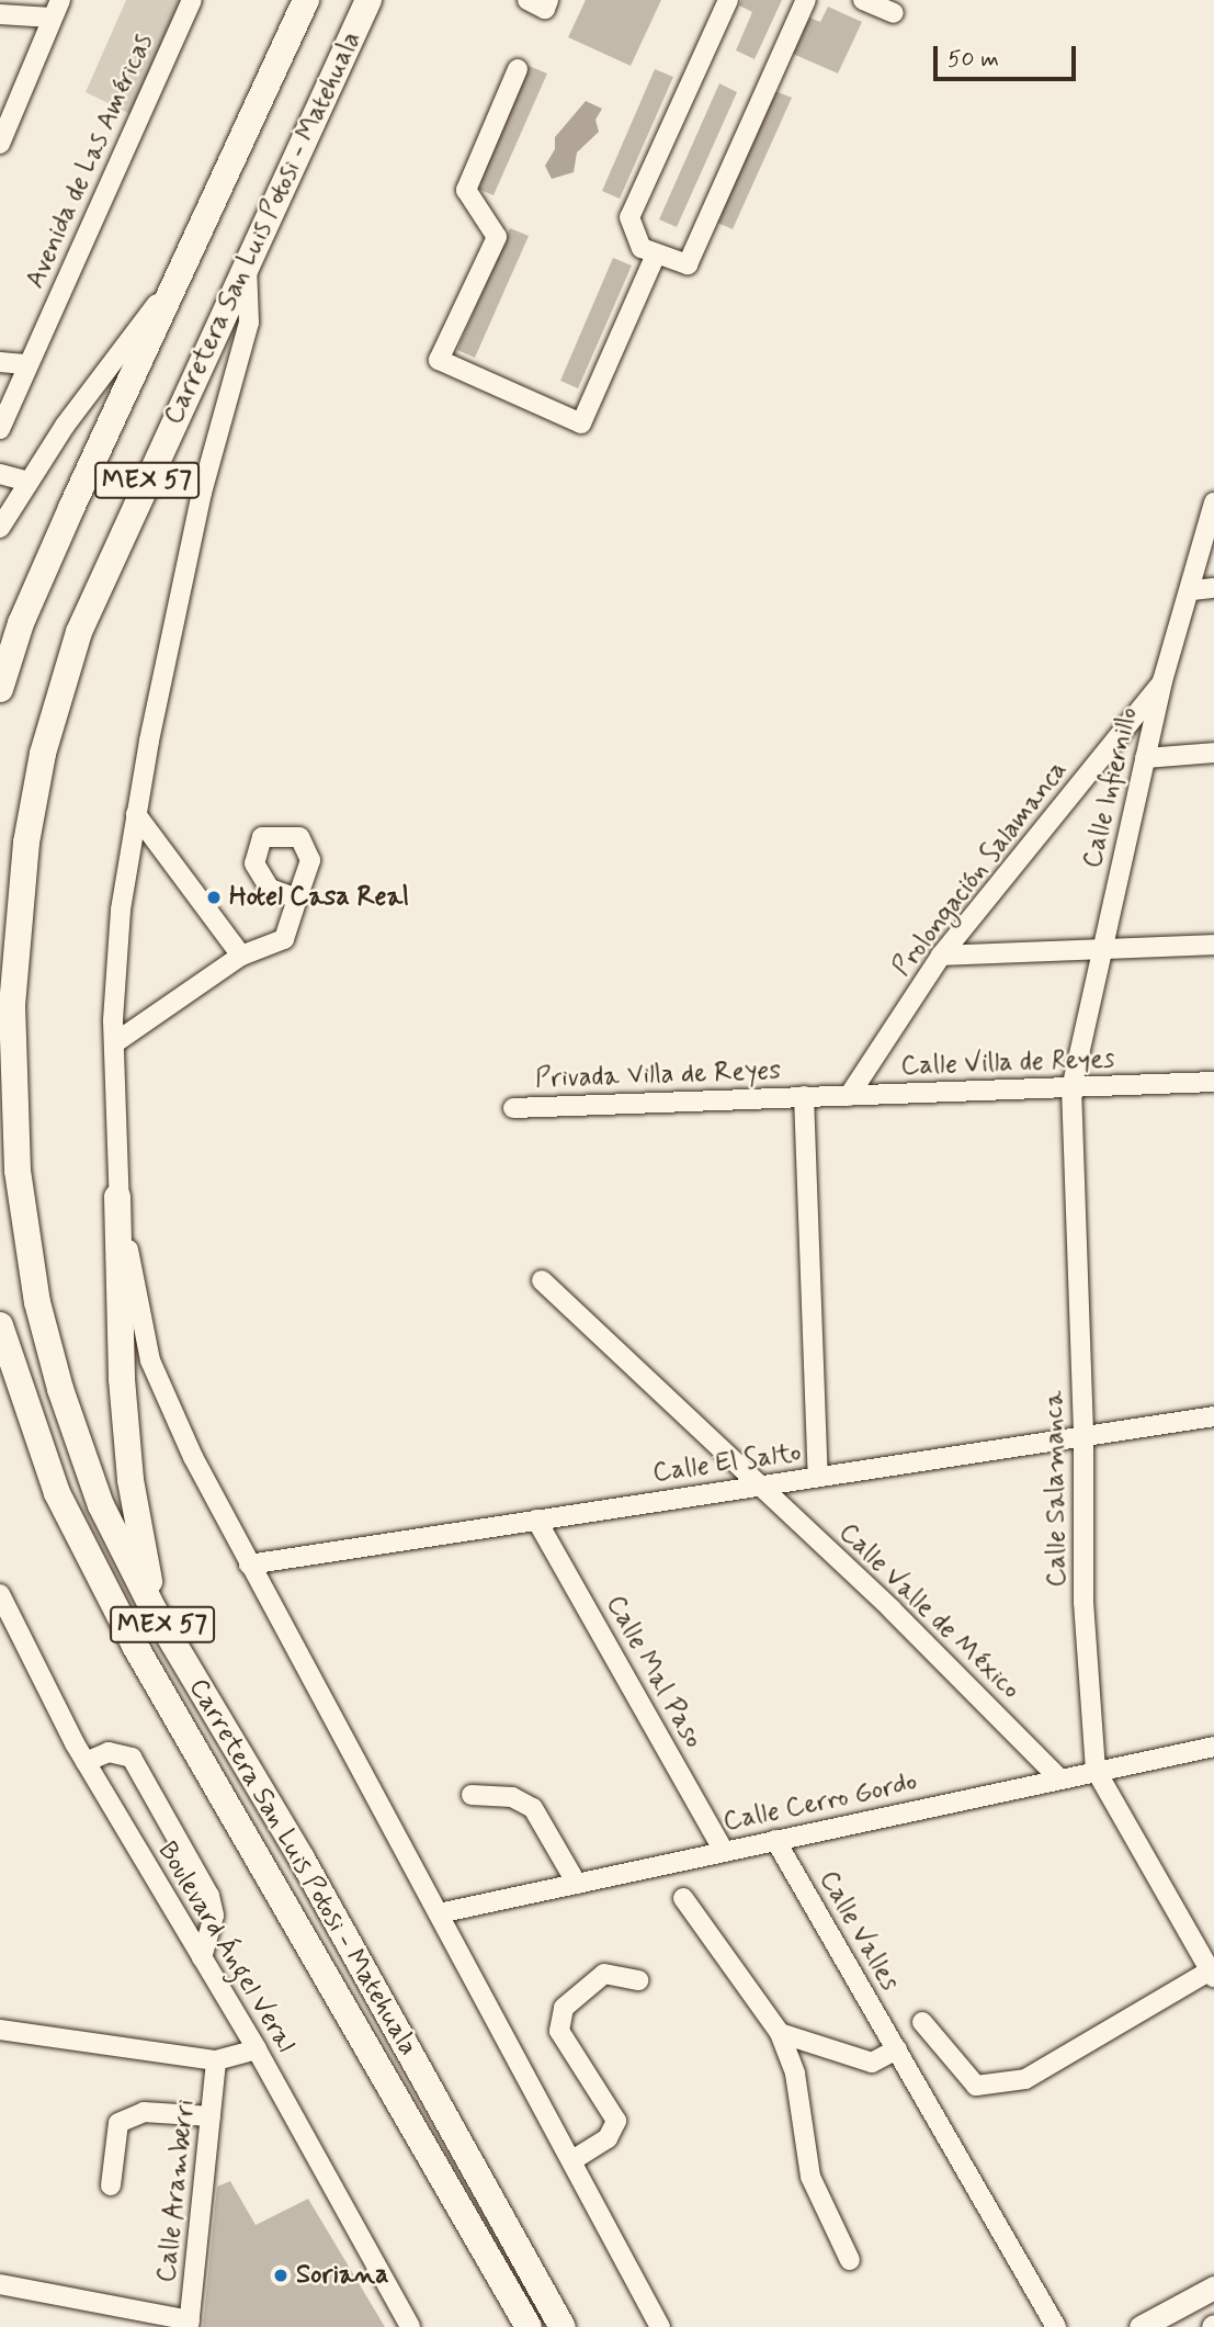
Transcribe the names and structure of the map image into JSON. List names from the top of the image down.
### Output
{
  "streets": {
    "highway": ["Carretera San Luis Potosi - Matehuala", "MEX 57"],
    "street": [
      "Avenida de Las Américas",
      "Calle Infiernillo",
      "Prolongación Salamanca",
      "Calle Villa de Reyes",
      "Privada Villa de Reyes",
      "Calle El Salto",
      "Calle Salamanca",
      "Calle Valle de México",
      "Calle Mal Paso",
      "Calle Cerro Gordo",
      "Calle Valles",
      "Boulevard Ángel Veral",
      "Calle Aramberri"
    ]
  },
  "crossings": [
    ["Calle Infiernillo", "Prolongación Salamanca"],
    ["Calle Infiernillo", "Calle Villa de Reyes"],
    ["Calle Infiernillo", "Calle Salamanca"],
    ["Prolongación Salamanca", "Calle Villa de Reyes"],
    ["Calle Villa de Reyes", "Privada Villa de Reyes"],
    ["Calle Villa de Reyes", "Calle Salamanca"],
    ["Calle El Salto", "Calle Salamanca"],
    ["Calle El Salto", "Calle Valle de México"],
    ["Calle El Salto", "Calle Mal Paso"],
    ["Calle Salamanca", "Calle Cerro Gordo"],
    ["Calle Valle de México", "Calle Cerro Gordo"],
    ["Calle Mal Paso", "Calle Cerro Gordo"],
    ["Calle Cerro Gordo", "Calle Valles"]
  ],
  "places": ["Hotel Casa Real", "Soriana"],
  "scale_bar": "50 m"
}
